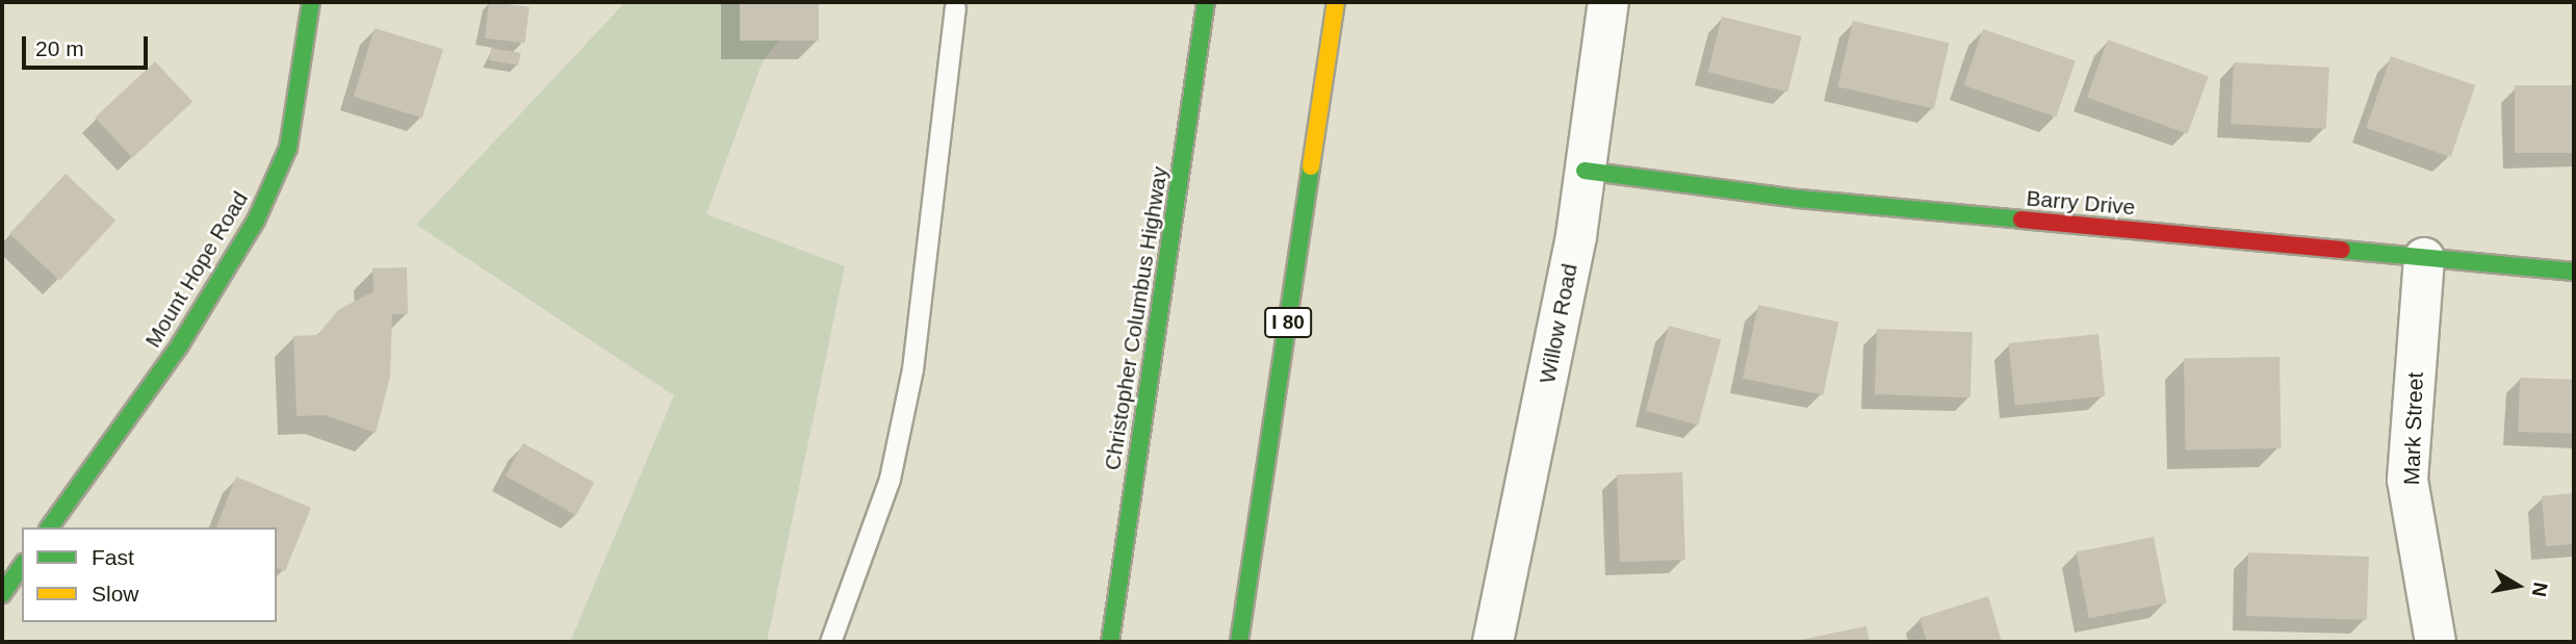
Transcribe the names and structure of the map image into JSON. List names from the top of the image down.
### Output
{
  "streets": {
    "main road": [
      "Barry Drive",
      "Mount Hope Road",
      "Christopher Columbus Highway",
      "I 80"
    ],
    "street": ["Willow Road", "Mark Street"]
  },
  "crossings": [
    ["Barry Drive", "Willow Road"],
    ["Barry Drive", "Mark Street"]
  ],
  "legend": ["Fast", "Slow"],
  "scale_bar": "20 m",
  "north": "right"
}
